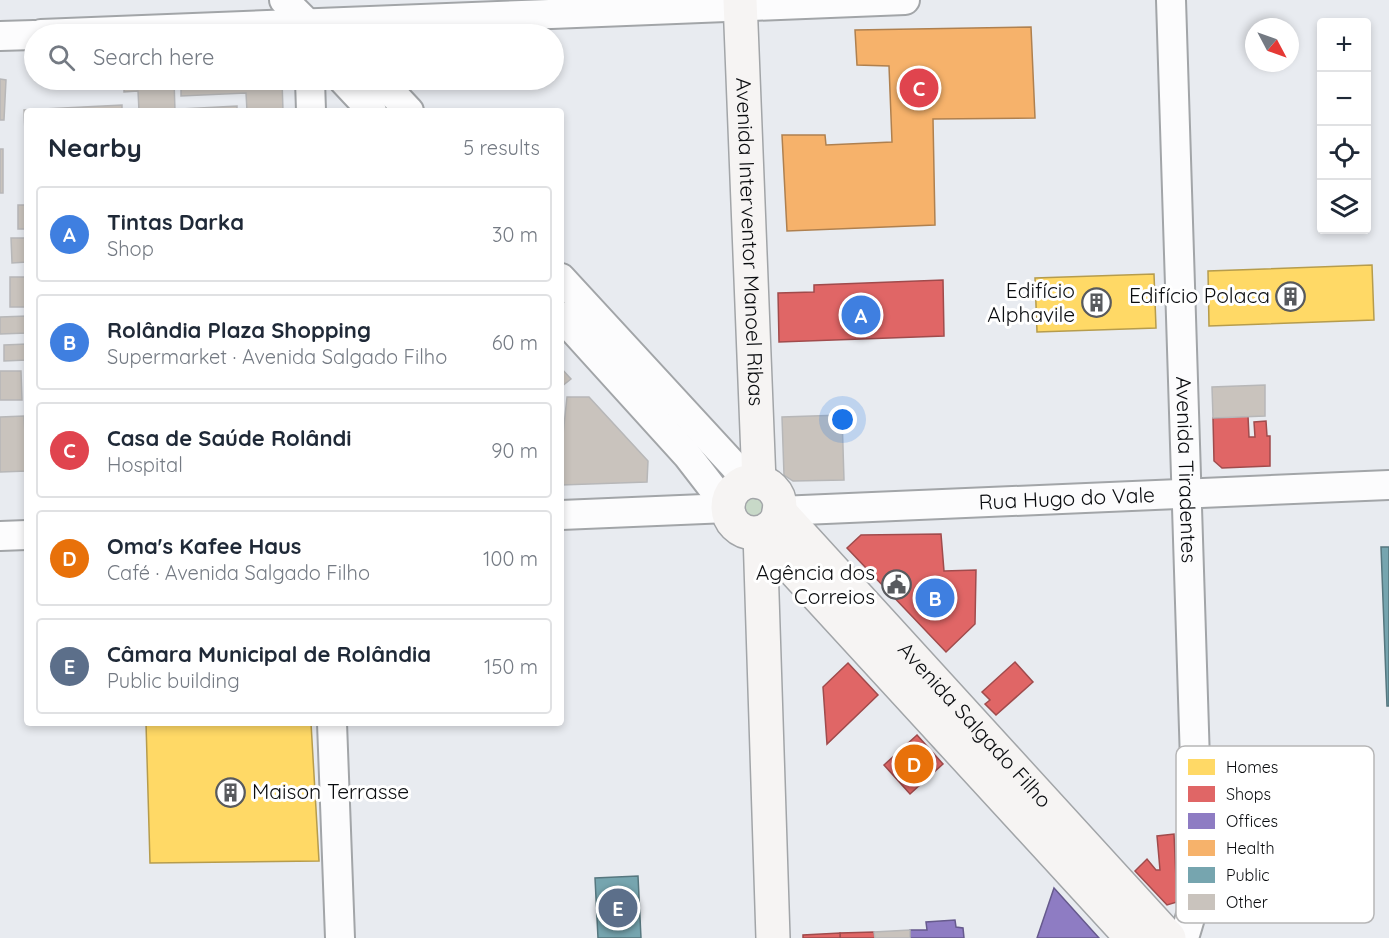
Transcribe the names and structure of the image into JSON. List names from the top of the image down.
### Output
{
  "streets": {
    "street": [
      "Avenida Interventor Manoel Ribas",
      "Avenida Tiradentes",
      "Rua Hugo do Vale",
      "Avenida Salgado Filho"
    ]
  },
  "crossings": [
    ["Avenida Interventor Manoel Ribas", "Rua Hugo do Vale"],
    ["Avenida Interventor Manoel Ribas", "Avenida Salgado Filho"],
    ["Avenida Tiradentes", "Rua Hugo do Vale"],
    ["Rua Hugo do Vale", "Avenida Salgado Filho"]
  ],
  "places": {
    "building": ["Edifício Polaca", "Edifício Alphavile", "Maison Terrasse"],
    "public building": ["Agência dos Correios"]
  },
  "legend": [
    "Homes",
    "Shops",
    "Offices",
    "Health",
    "Public",
    "Other"
  ],
  "north": "bottom right",
  "page": {
    "map_buttons": ["+", "−"],
    "search": "Search here",
    "pins": [
      "C",
      "A",
      "B",
      "D",
      "E"
    ],
    "heading": ["Nearby", "5 results"],
    "list": [
      {
        "mark": "A",
        "name": "Tintas Darka",
        "note": "Shop",
        "value": "30 m"
      },
      {
        "mark": "B",
        "name": "Rolândia Plaza Shopping",
        "note": "Supermarket · Avenida Salgado Filho",
        "value": "60 m"
      },
      {
        "mark": "C",
        "name": "Casa de Saúde Rolândi",
        "note": "Hospital",
        "value": "90 m"
      },
      {
        "mark": "D",
        "name": "Oma's Kafee Haus",
        "note": "Café · Avenida Salgado Filho",
        "value": "100 m"
      },
      {
        "mark": "E",
        "name": "Câmara Municipal de Rolândia",
        "note": "Public building",
        "value": "150 m"
      }
    ]
  }
}
